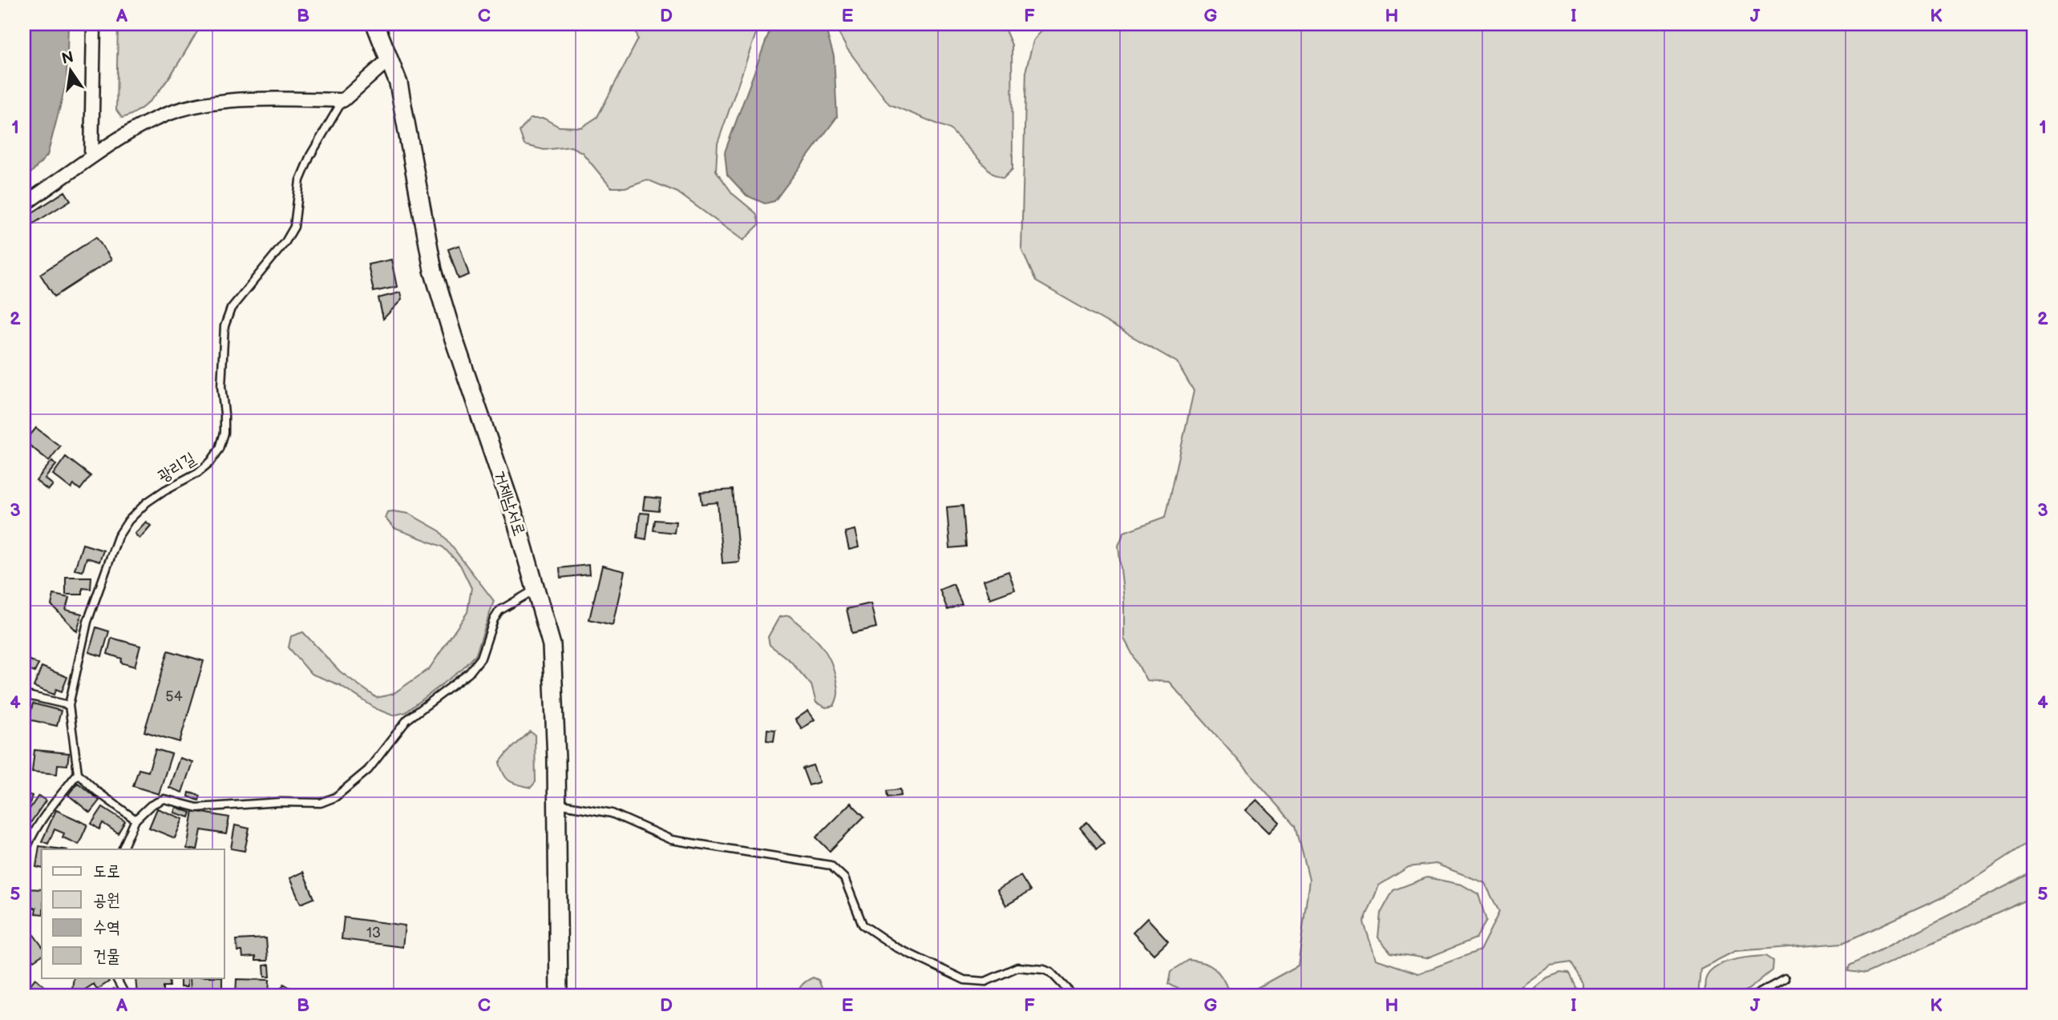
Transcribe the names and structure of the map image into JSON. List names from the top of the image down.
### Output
{
  "streets": {
    "main road": ["거제남서로"],
    "lane": ["광리길"]
  },
  "house_numbers": ["54", "13"],
  "legend": [
    "도로",
    "공원",
    "수역",
    "건물"
  ],
  "north": "top",
  "grid": {
    "columns": [
      "A",
      "B",
      "C",
      "D",
      "E",
      "F",
      "G",
      "H",
      "I",
      "J",
      "K"
    ],
    "rows": [
      "1",
      "2",
      "3",
      "4",
      "5"
    ]
  }
}
